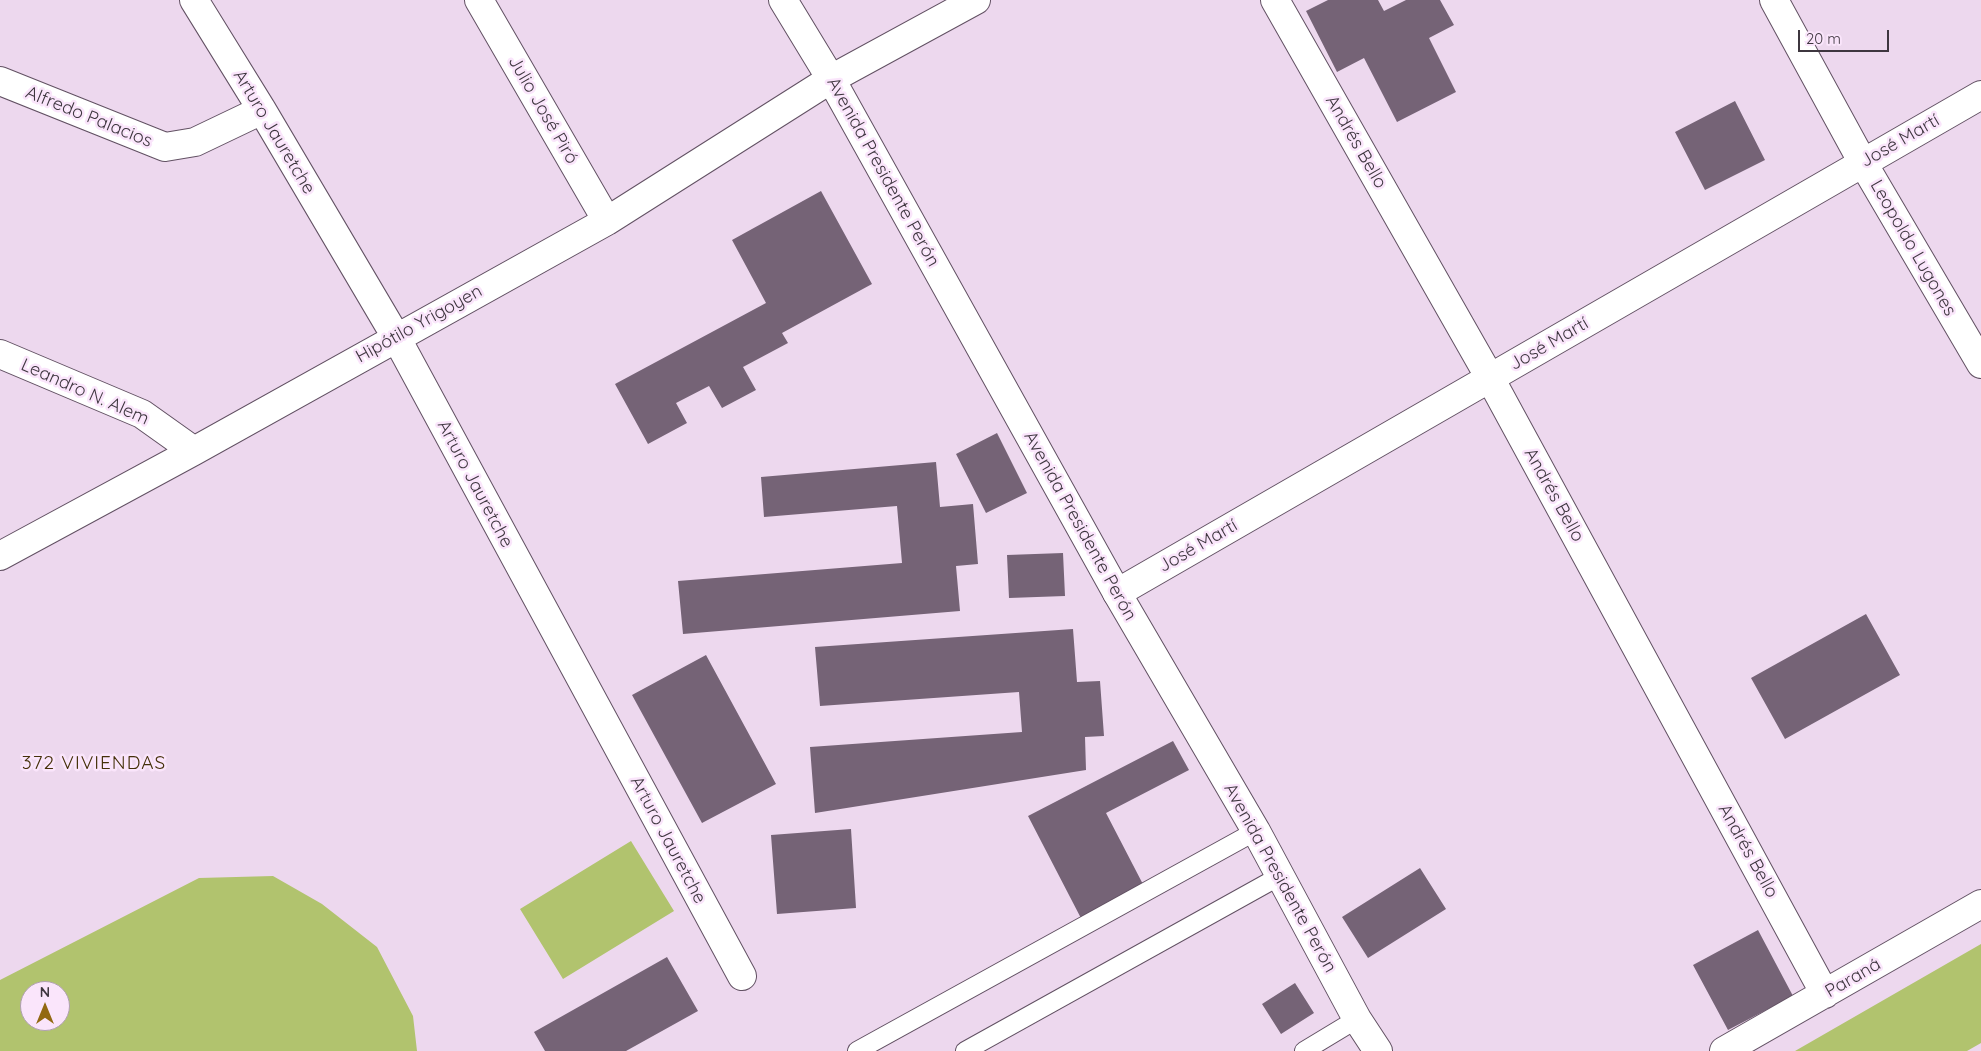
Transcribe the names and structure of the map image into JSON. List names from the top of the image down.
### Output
{
  "streets": {
    "street": [
      "Julio José Piró",
      "Alfredo Palacios",
      "Arturo Jauretche",
      "José Martí",
      "Andrés Bello",
      "Avenida Presidente Perón",
      "Leopoldo Lugones",
      "Hipótilo Yrigoyen",
      "Leandro N. Alem",
      "Paraná"
    ]
  },
  "crossings": [
    ["Julio José Piró", "Hipótilo Yrigoyen"],
    ["Alfredo Palacios", "Arturo Jauretche"],
    ["Arturo Jauretche", "Hipótilo Yrigoyen"],
    ["José Martí", "Andrés Bello"],
    ["José Martí", "Avenida Presidente Perón"],
    ["José Martí", "Leopoldo Lugones"],
    ["Andrés Bello", "Paraná"],
    ["Avenida Presidente Perón", "Hipótilo Yrigoyen"],
    ["Hipótilo Yrigoyen", "Leandro N. Alem"]
  ],
  "districts": ["372 VIVIENDAS"],
  "scale_bar": "20 m",
  "north": "top"
}
